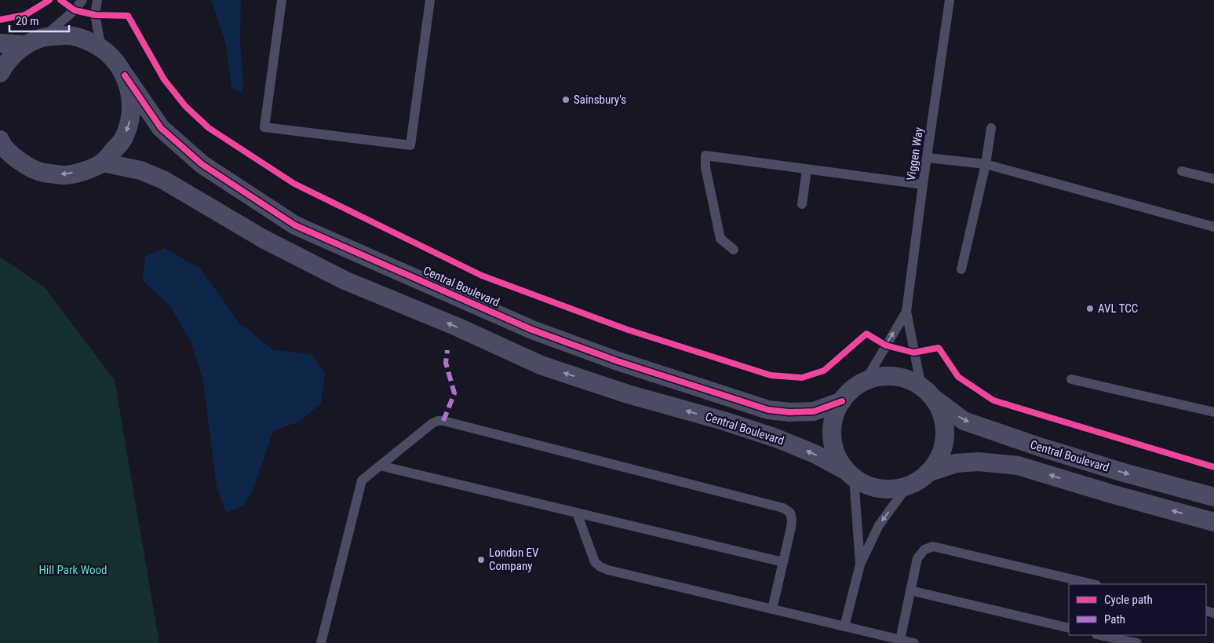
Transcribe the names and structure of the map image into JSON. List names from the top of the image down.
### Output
{
  "streets": {
    "street": ["Central Boulevard"],
    "lane": ["Viggen Way"]
  },
  "crossings": [
    ["Viggen Way", "Central Boulevard"]
  ],
  "parks": ["Hill Park Wood"],
  "places": ["Sainsbury's", "AVL TCC", "London EV Company"],
  "legend": ["Cycle path", "Path"],
  "scale_bar": "20 m"
}
